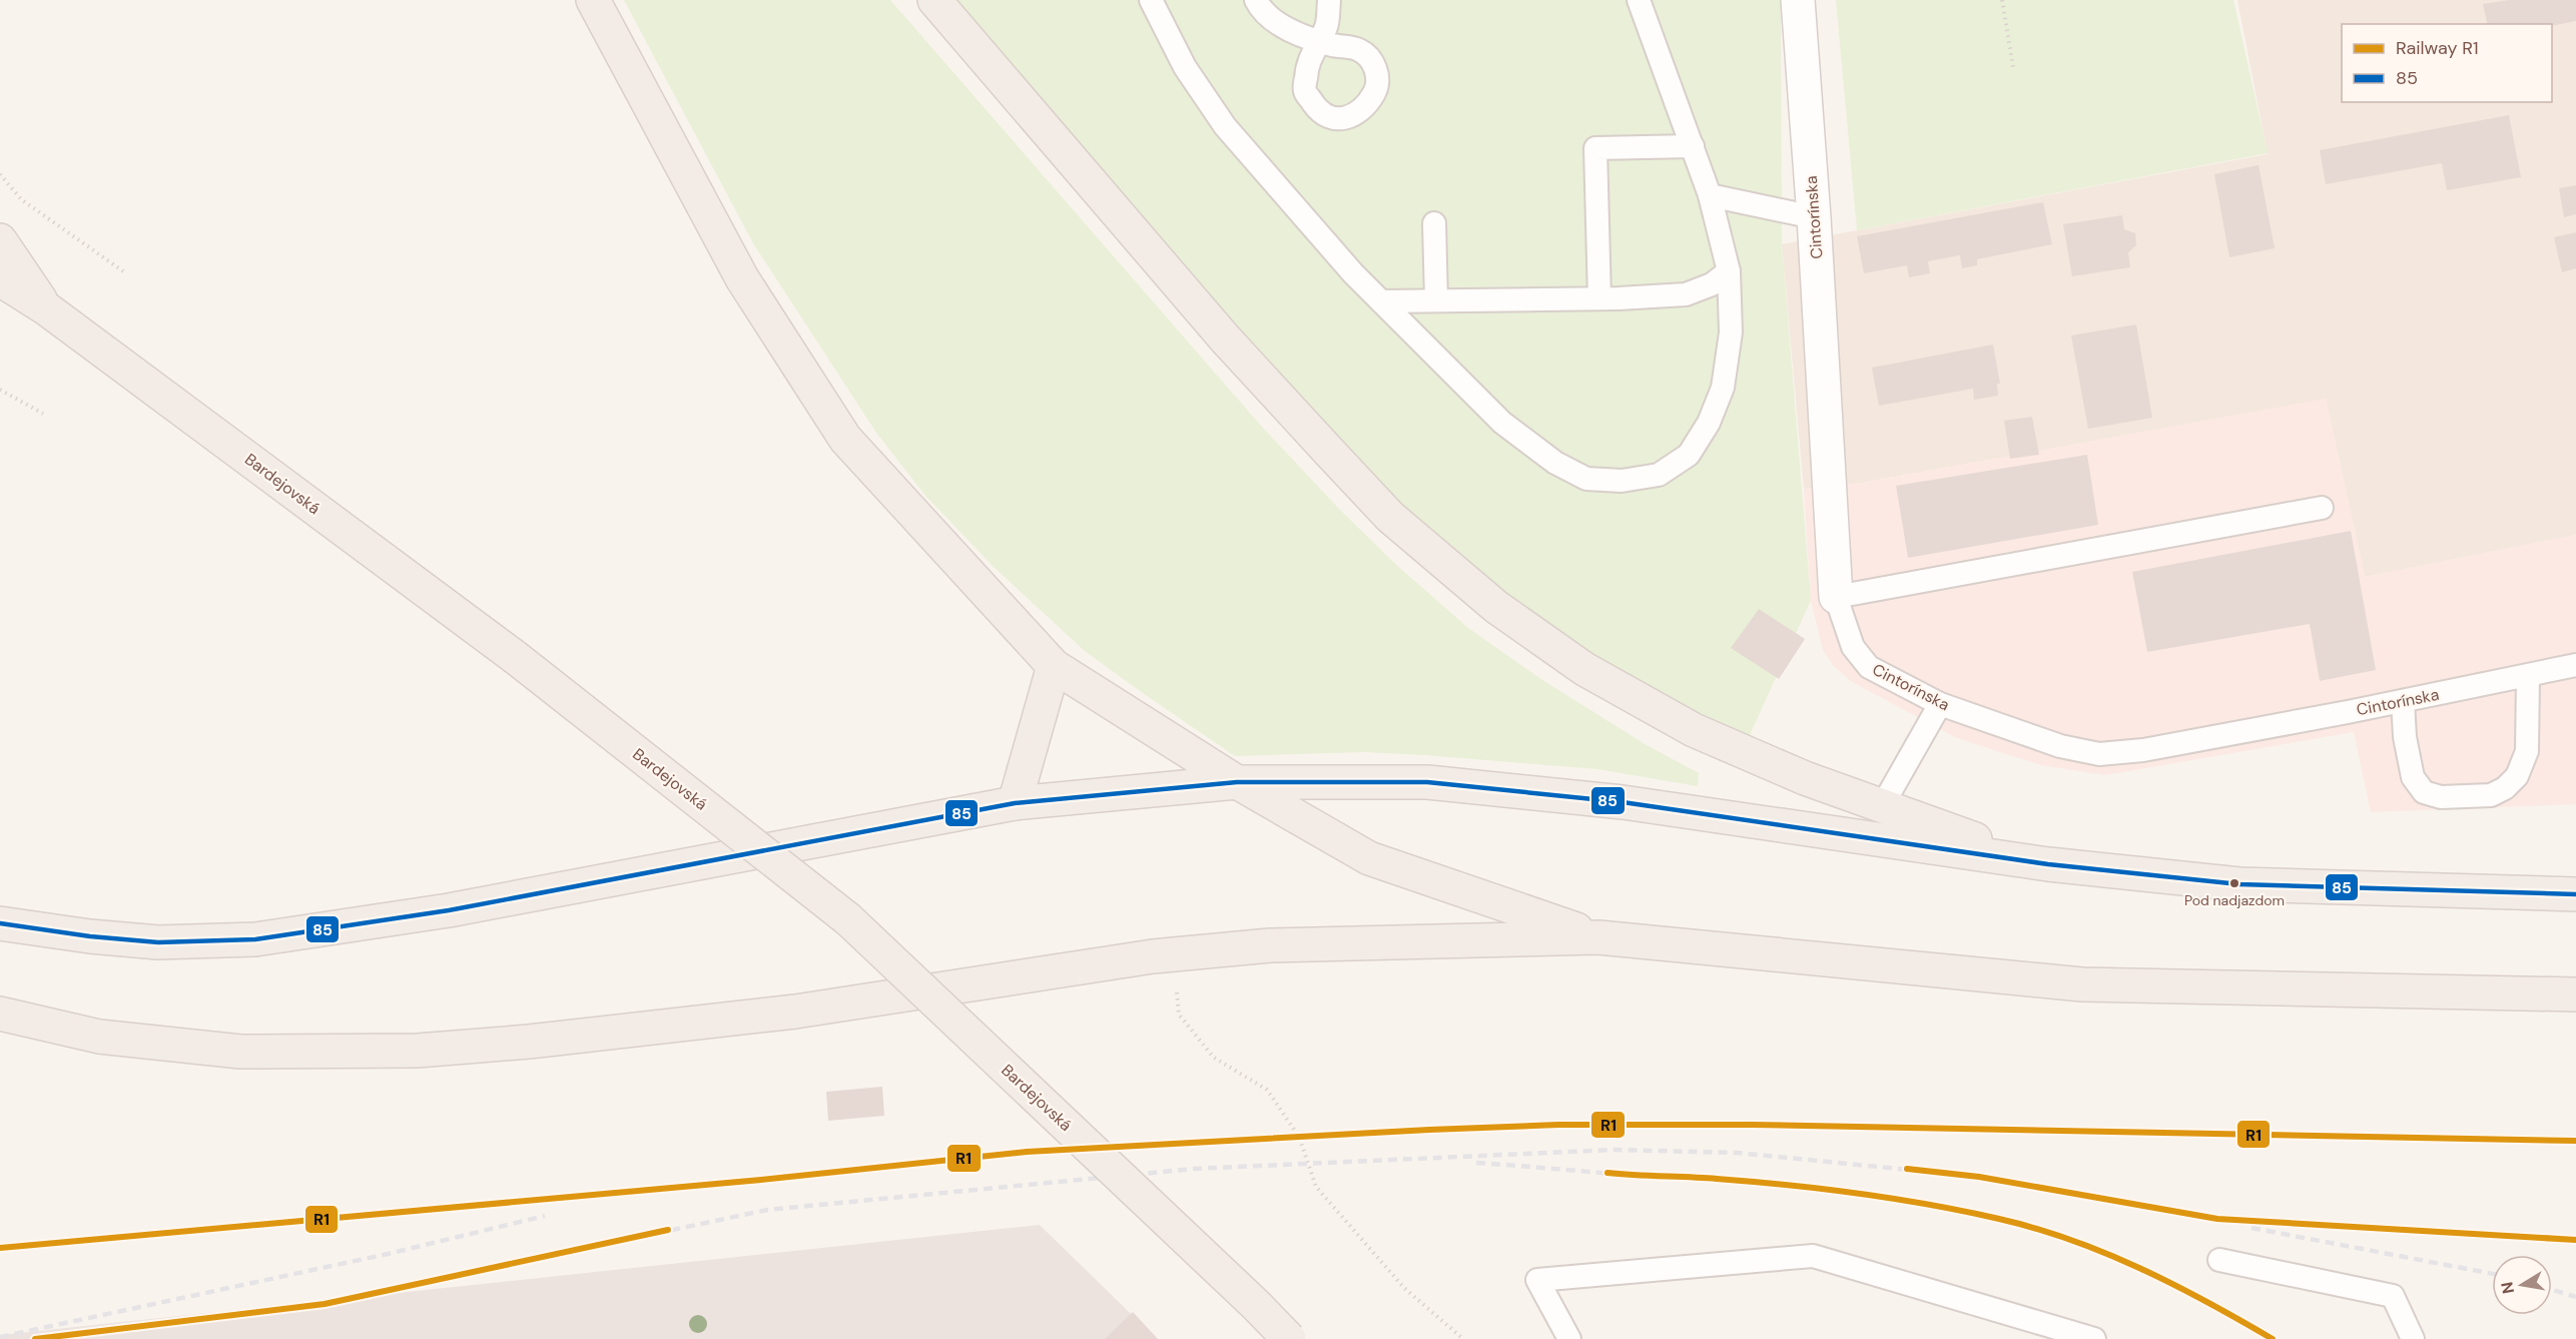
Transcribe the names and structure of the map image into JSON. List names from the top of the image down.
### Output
{
  "streets": {
    "main road": ["Bardejovská"],
    "street": ["Cintorínska"]
  },
  "places": ["Pod nadjazdom"],
  "lines": ["transit line 85", "rail line R1"],
  "legend": ["Railway R1", "85"],
  "north": "left"
}
